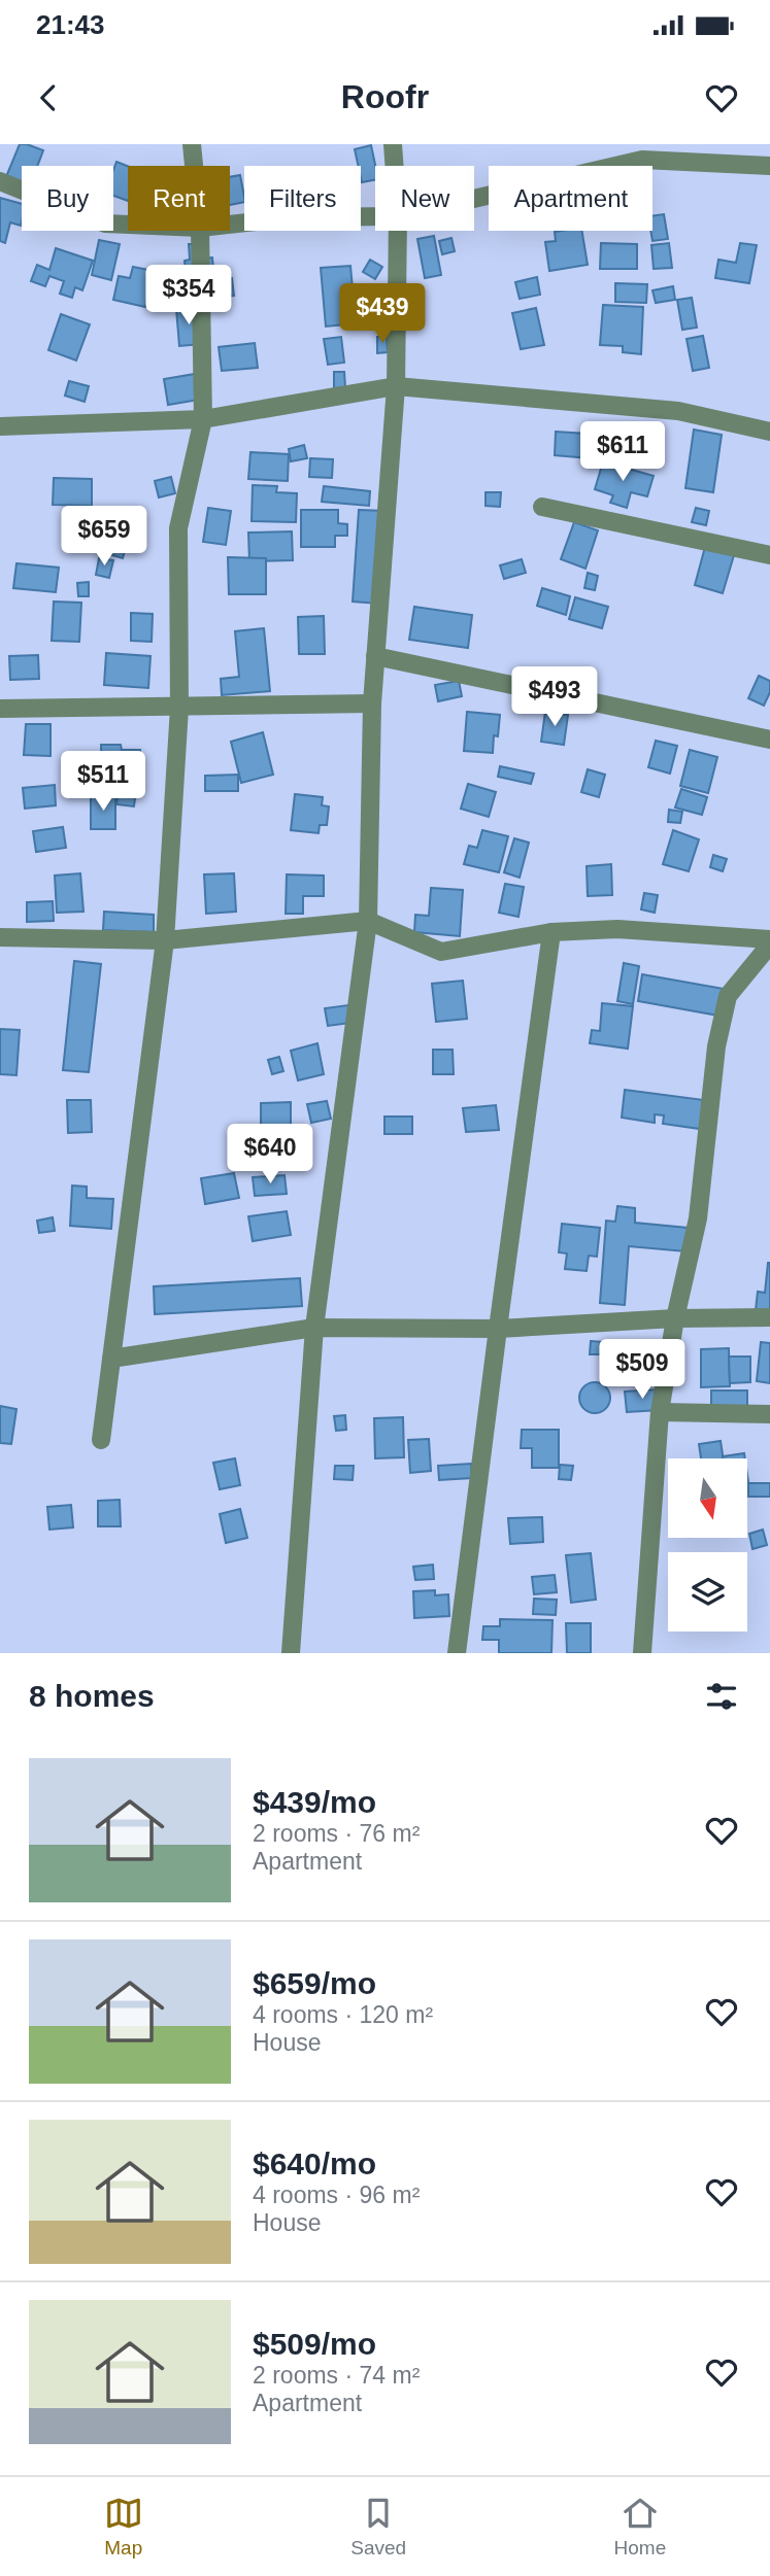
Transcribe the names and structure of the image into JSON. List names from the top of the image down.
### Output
{
  "north": "bottom",
  "page": {
    "status": "21:43",
    "header": "Roofr",
    "chip": [
      "Buy",
      "Rent",
      "Filters",
      "New",
      "Apartment"
    ],
    "price": [
      "$354",
      "$439",
      "$611",
      "$659",
      "$493",
      "$511",
      "$640",
      "$509"
    ],
    "heading": "8 homes",
    "list": [
      {
        "name": "$439/mo",
        "note": "2 rooms · 76 m² · Apartment"
      },
      {
        "name": "$659/mo",
        "note": "4 rooms · 120 m² · House"
      },
      {
        "name": "$640/mo",
        "note": "4 rooms · 96 m² · House"
      },
      {
        "name": "$509/mo",
        "note": "2 rooms · 74 m² · Apartment"
      }
    ],
    "tabs": ["Map", "Saved", "Home"]
  }
}
